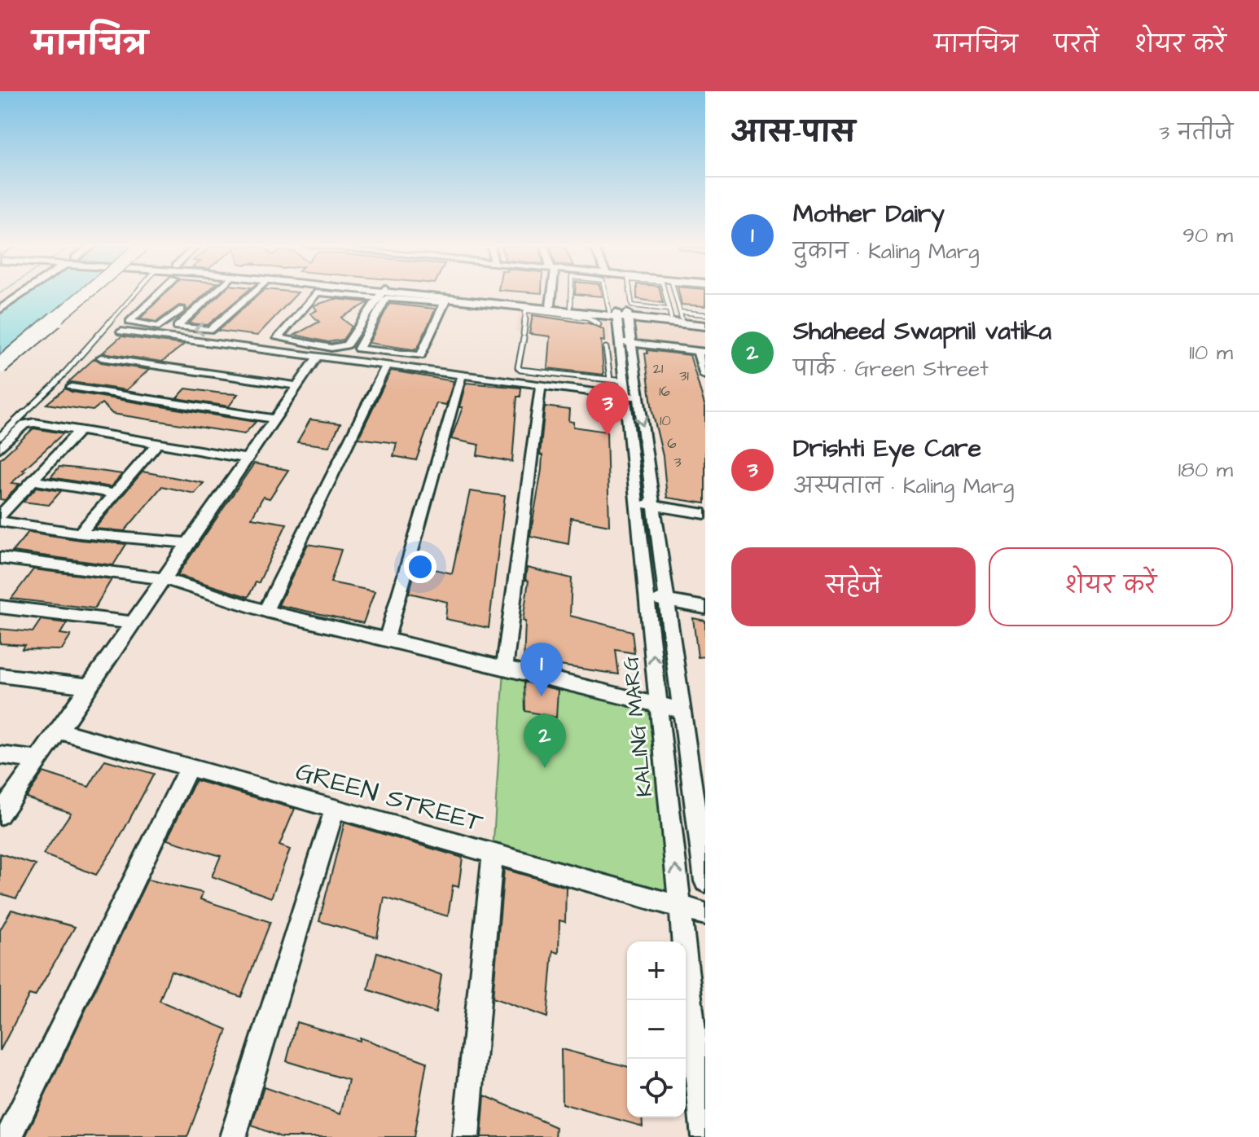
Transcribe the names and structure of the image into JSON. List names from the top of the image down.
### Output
{
  "streets": {
    "street": ["KALING MARG", "GREEN STREET"]
  },
  "crossings": [
    ["KALING MARG", "GREEN STREET"]
  ],
  "house_numbers": [
    "21",
    "31",
    "16",
    "10",
    "6",
    "3"
  ],
  "page": {
    "header": "मानचित्र",
    "nav": ["मानचित्र", "परतें", "शेयर करें"],
    "heading": ["आस-पास", "3 नतीजे"],
    "list": [
      {
        "mark": "1",
        "name": "Mother Dairy",
        "note": "दुकान · Kaling Marg",
        "value": "90 m"
      },
      {
        "mark": "2",
        "name": "Shaheed Swapnil vatika",
        "note": "पार्क · Green Street",
        "value": "110 m"
      },
      {
        "mark": "3",
        "name": "Drishti Eye Care",
        "note": "अस्पताल · Kaling Marg",
        "value": "180 m"
      }
    ],
    "pins": ["3", "1", "2"],
    "buttons": ["सहेजें", "शेयर करें"],
    "map_buttons": ["+", "−"]
  }
}
